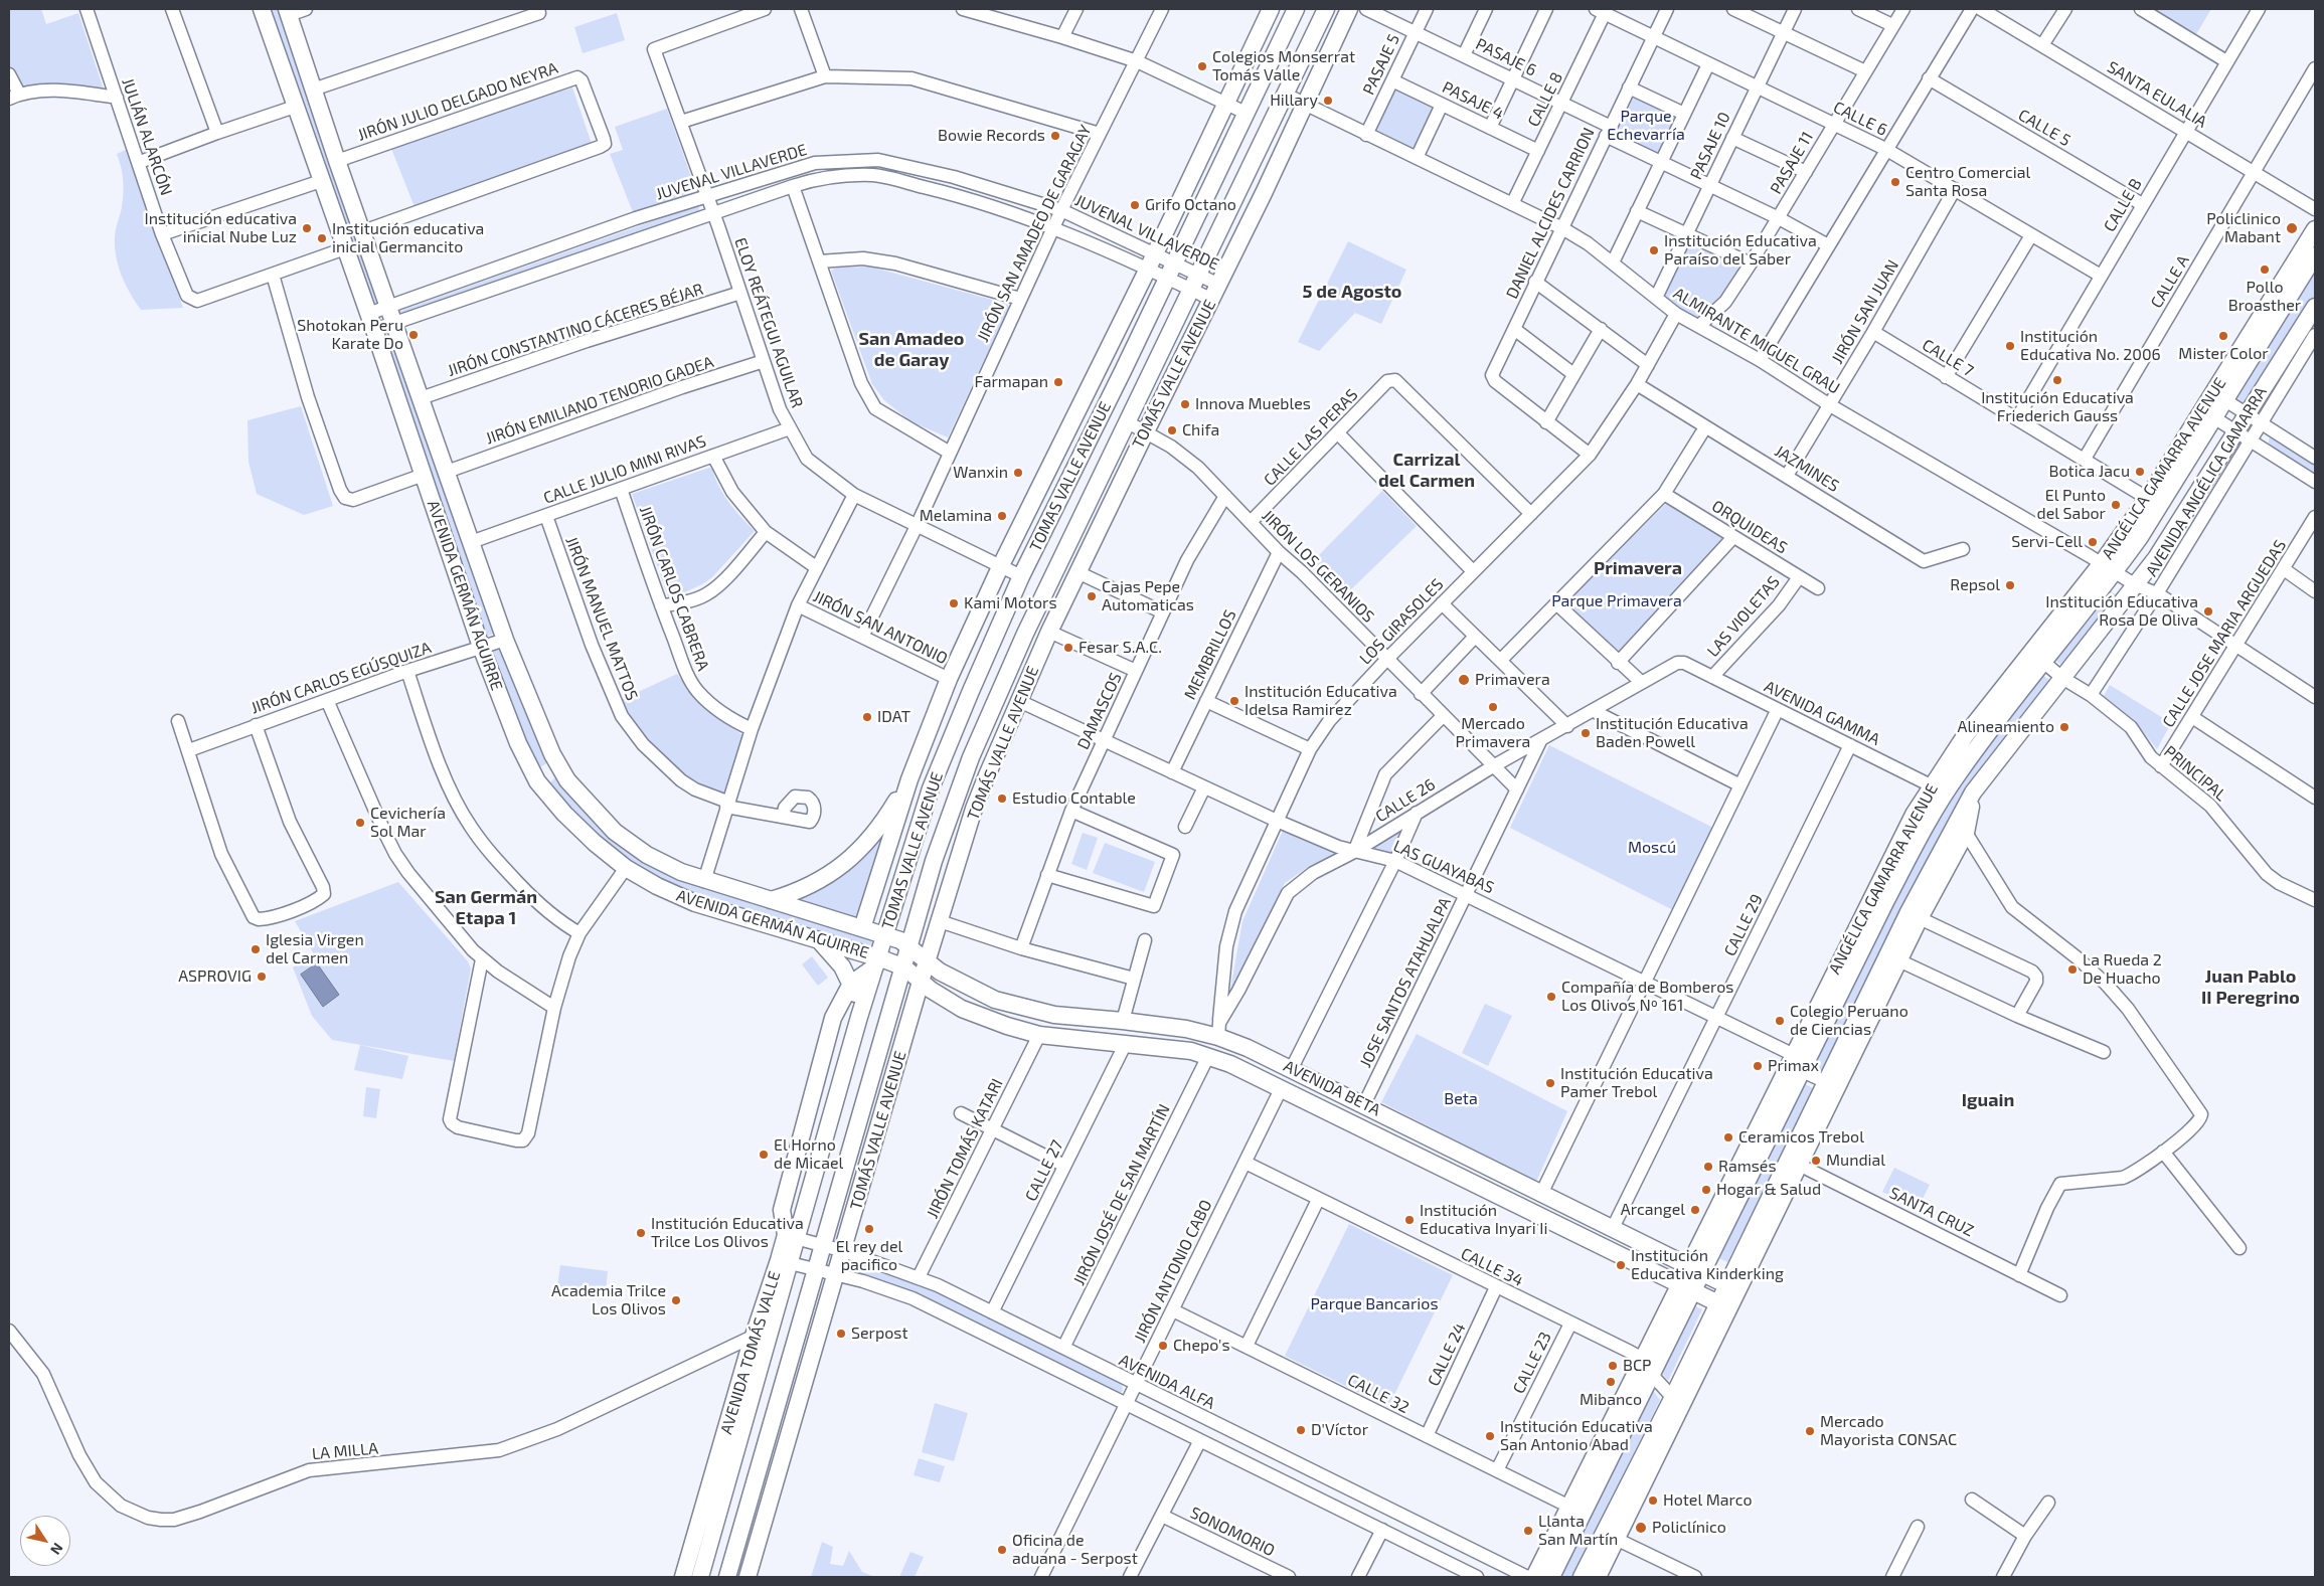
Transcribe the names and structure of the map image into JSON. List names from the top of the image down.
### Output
{
  "streets": {
    "main road": [
      "TOMÁS VALLE AVENUE",
      "ANGÉLICA GAMARRA AVENUE",
      "TOMAS VALLE AVENUE",
      "AVENIDA GERMÁN AGUIRRE",
      "AVENIDA BETA",
      "AVENIDA TOMÁS VALLE"
    ],
    "street": [
      "PASAJE 6",
      "PASAJE 5",
      "SANTA EULALIA",
      "CALLE 8",
      "PASAJE 4",
      "JIRÓN JULIO DELGADO NEYRA",
      "CALLE 6",
      "CALLE 5",
      "JULIÁN ALARCÓN",
      "PASAJE 10",
      "PASAJE 11",
      "JUVENAL VILLAVERDE",
      "CALLE B",
      "DANIEL ALCIDES CARRION",
      "JIRÓN SAN AMADEO DE GARAGAY",
      "CALLE A",
      "JIRÓN SAN JUAN",
      "ELOY REÁTEGUI AGUILAR",
      "JIRÓN CONSTANTINO CÁCERES BÉJAR",
      "ALMIRANTE MIGUEL GRAU",
      "CALLE 7",
      "JIRÓN EMILIANO TENORIO GADEA",
      "CALLE LAS PERAS",
      "JAZMINES",
      "CALLE JULIO MINI RIVAS",
      "AVENIDA ANGÉLICA GAMARRA",
      "ORQUIDEAS",
      "JIRÓN LOS GERANIOS",
      "JIRÓN CARLOS CABRERA",
      "LAS VIOLETAS",
      "JIRÓN MANUEL MATTOS",
      "LOS GIRASOLES",
      "JIRÓN SAN ANTONIO",
      "CALLE JOSE MARIA ARGUEDAS",
      "MEMBRILLOS",
      "JIRÓN CARLOS EGÚSQUIZA",
      "DAMASCOS",
      "AVENIDA GAMMA",
      "PRINCIPAL",
      "CALLE 26",
      "LAS GUAYABAS",
      "CALLE 29",
      "JOSE SANTOS ATAHUALPA",
      "JIRÓN TOMÁS KATARI",
      "CALLE 27",
      "JIRÓN JOSÉ DE SAN MARTÍN",
      "SANTA CRUZ",
      "CALLE 34",
      "JIRÓN ANTONIO CABO",
      "CALLE 24",
      "CALLE 23",
      "AVENIDA ALFA",
      "CALLE 32",
      "LA MILLA",
      "SONOMORIO"
    ]
  },
  "crossings": [
    ["PASAJE 6", "PASAJE 5"],
    ["PASAJE 6", "CALLE 8"],
    ["PASAJE 6", "PASAJE 10"],
    ["PASAJE 6", "PASAJE 11"],
    ["PASAJE 6", "DANIEL ALCIDES CARRION"],
    ["PASAJE 5", "PASAJE 4"],
    ["PASAJE 5", "ALMIRANTE MIGUEL GRAU"],
    ["SANTA EULALIA", "CALLE B"],
    ["SANTA EULALIA", "CALLE A"],
    ["CALLE 8", "PASAJE 4"],
    ["CALLE 8", "CALLE 6"],
    ["CALLE 8", "ALMIRANTE MIGUEL GRAU"],
    ["JIRÓN JULIO DELGADO NEYRA", "AVENIDA GERMÁN AGUIRRE"],
    ["CALLE 6", "PASAJE 10"],
    ["CALLE 6", "PASAJE 11"],
    ["CALLE 6", "CALLE B"],
    ["CALLE 6", "DANIEL ALCIDES CARRION"],
    ["CALLE 6", "JIRÓN SAN JUAN"],
    ["CALLE 5", "CALLE B"],
    ["PASAJE 10", "ALMIRANTE MIGUEL GRAU"],
    ["PASAJE 11", "ALMIRANTE MIGUEL GRAU"],
    ["JUVENAL VILLAVERDE", "JIRÓN SAN AMADEO DE GARAGAY"],
    ["JUVENAL VILLAVERDE", "ELOY REÁTEGUI AGUILAR"],
    ["JUVENAL VILLAVERDE", "TOMÁS VALLE AVENUE"],
    ["JUVENAL VILLAVERDE", "TOMAS VALLE AVENUE"],
    ["JUVENAL VILLAVERDE", "AVENIDA GERMÁN AGUIRRE"],
    ["CALLE B", "CALLE 7"],
    ["DANIEL ALCIDES CARRION", "ALMIRANTE MIGUEL GRAU"],
    ["JIRÓN SAN AMADEO DE GARAGAY", "ELOY REÁTEGUI AGUILAR"],
    ["JIRÓN SAN AMADEO DE GARAGAY", "JIRÓN SAN ANTONIO"],
    ["CALLE A", "CALLE 7"],
    ["JIRÓN SAN JUAN", "ALMIRANTE MIGUEL GRAU"],
    ["JIRÓN SAN JUAN", "CALLE 7"],
    ["JIRÓN SAN JUAN", "JAZMINES"],
    ["ELOY REÁTEGUI AGUILAR", "JIRÓN CONSTANTINO CÁCERES BÉJAR"],
    ["ELOY REÁTEGUI AGUILAR", "JIRÓN EMILIANO TENORIO GADEA"],
    ["ELOY REÁTEGUI AGUILAR", "CALLE JULIO MINI RIVAS"],
    ["ELOY REÁTEGUI AGUILAR", "TOMAS VALLE AVENUE"],
    ["JIRÓN CONSTANTINO CÁCERES BÉJAR", "AVENIDA GERMÁN AGUIRRE"],
    ["ALMIRANTE MIGUEL GRAU", "TOMÁS VALLE AVENUE"],
    ["ALMIRANTE MIGUEL GRAU", "ANGÉLICA GAMARRA AVENUE"],
    ["ALMIRANTE MIGUEL GRAU", "AVENIDA ANGÉLICA GAMARRA"],
    ["ALMIRANTE MIGUEL GRAU", "LOS GIRASOLES"],
    ["ALMIRANTE MIGUEL GRAU", "CALLE JOSE MARIA ARGUEDAS"],
    ["CALLE 7", "ANGÉLICA GAMARRA AVENUE"],
    ["TOMÁS VALLE AVENUE", "JIRÓN LOS GERANIOS"],
    ["TOMÁS VALLE AVENUE", "AVENIDA GERMÁN AGUIRRE"],
    ["TOMÁS VALLE AVENUE", "LAS GUAYABAS"],
    ["TOMÁS VALLE AVENUE", "AVENIDA BETA"],
    ["TOMÁS VALLE AVENUE", "AVENIDA ALFA"],
    ["JIRÓN EMILIANO TENORIO GADEA", "AVENIDA GERMÁN AGUIRRE"],
    ["CALLE LAS PERAS", "JIRÓN LOS GERANIOS"],
    ["CALLE LAS PERAS", "LOS GIRASOLES"],
    ["JAZMINES", "LOS GIRASOLES"],
    ["ANGÉLICA GAMARRA AVENUE", "AVENIDA GAMMA"],
    ["ANGÉLICA GAMARRA AVENUE", "PRINCIPAL"],
    ["ANGÉLICA GAMARRA AVENUE", "LAS GUAYABAS"],
    ["ANGÉLICA GAMARRA AVENUE", "AVENIDA BETA"],
    ["ANGÉLICA GAMARRA AVENUE", "CALLE 34"],
    ["ANGÉLICA GAMARRA AVENUE", "CALLE 32"],
    ["CALLE JULIO MINI RIVAS", "JIRÓN CARLOS CABRERA"],
    ["CALLE JULIO MINI RIVAS", "AVENIDA GERMÁN AGUIRRE"],
    ["CALLE JULIO MINI RIVAS", "JIRÓN MANUEL MATTOS"],
    ["TOMAS VALLE AVENUE", "AVENIDA GERMÁN AGUIRRE"],
    ["TOMAS VALLE AVENUE", "AVENIDA TOMÁS VALLE"],
    ["AVENIDA ANGÉLICA GAMARRA", "PRINCIPAL"],
    ["ORQUIDEAS", "LAS VIOLETAS"],
    ["JIRÓN LOS GERANIOS", "LOS GIRASOLES"],
    ["JIRÓN LOS GERANIOS", "MEMBRILLOS"],
    ["JIRÓN LOS GERANIOS", "DAMASCOS"],
    ["JIRÓN LOS GERANIOS", "CALLE 26"],
    ["JIRÓN LOS GERANIOS", "JOSE SANTOS ATAHUALPA"],
    ["AVENIDA GERMÁN AGUIRRE", "JIRÓN CARLOS EGÚSQUIZA"],
    ["AVENIDA GERMÁN AGUIRRE", "AVENIDA BETA"],
    ["AVENIDA GERMÁN AGUIRRE", "AVENIDA TOMÁS VALLE"],
    ["LAS VIOLETAS", "AVENIDA GAMMA"],
    ["LOS GIRASOLES", "CALLE 26"],
    ["LOS GIRASOLES", "LAS GUAYABAS"],
    ["LOS GIRASOLES", "AVENIDA BETA"],
    ["CALLE JOSE MARIA ARGUEDAS", "PRINCIPAL"],
    ["MEMBRILLOS", "LAS GUAYABAS"],
    ["DAMASCOS", "LAS GUAYABAS"],
    ["AVENIDA GAMMA", "CALLE 26"],
    ["AVENIDA GAMMA", "CALLE 29"],
    ["CALLE 26", "LAS GUAYABAS"],
    ["CALLE 26", "JOSE SANTOS ATAHUALPA"],
    ["CALLE 26", "AVENIDA BETA"],
    ["LAS GUAYABAS", "CALLE 29"],
    ["LAS GUAYABAS", "JOSE SANTOS ATAHUALPA"],
    ["CALLE 29", "AVENIDA BETA"],
    ["JOSE SANTOS ATAHUALPA", "AVENIDA BETA"],
    ["AVENIDA BETA", "JIRÓN TOMÁS KATARI"],
    ["AVENIDA BETA", "CALLE 27"],
    ["AVENIDA BETA", "JIRÓN JOSÉ DE SAN MARTÍN"],
    ["AVENIDA BETA", "JIRÓN ANTONIO CABO"],
    ["JIRÓN TOMÁS KATARI", "AVENIDA ALFA"],
    ["CALLE 27", "AVENIDA ALFA"],
    ["JIRÓN JOSÉ DE SAN MARTÍN", "AVENIDA ALFA"],
    ["CALLE 34", "JIRÓN ANTONIO CABO"],
    ["CALLE 34", "CALLE 24"],
    ["CALLE 34", "CALLE 23"],
    ["JIRÓN ANTONIO CABO", "AVENIDA ALFA"],
    ["JIRÓN ANTONIO CABO", "CALLE 32"],
    ["AVENIDA TOMÁS VALLE", "AVENIDA ALFA"],
    ["AVENIDA TOMÁS VALLE", "LA MILLA"],
    ["CALLE 24", "CALLE 32"],
    ["CALLE 23", "CALLE 32"]
  ],
  "districts": [
    "5 de Agosto",
    "San Amadeo de Garay",
    "Carrizal del Carmen",
    "Primavera",
    "San Germán Etapa 1",
    "Juan Pablo II Peregrino",
    "Iguain"
  ],
  "parks": [
    "Parque Echevarría",
    "Parque Primavera",
    "Moscú",
    "Beta",
    "Parque Bancarios"
  ],
  "places": [
    "Colegios Monserrat Tomás Valle",
    "Hillary",
    "Bowie Records",
    "Centro Comercial Santa Rosa",
    "Grifo Octano",
    "Institución educativa inicial Nube Luz",
    "Policlinico Mabant",
    "Institución educativa inicial Germancito",
    "Institución Educativa Paraíso del Saber",
    "Pollo Broasther",
    "Shotokan Peru Karate Do",
    "Mister Color",
    "Institución Educativa No. 2006",
    "Institución Educativa Friederich Gauss",
    "Farmapan",
    "Innova Muebles",
    "Chifa",
    "Botica Jacu",
    "Wanxin",
    "El Punto del Sabor",
    "Melamina",
    "Servi-Cell",
    "Repsol",
    "Cajas Pepe Automaticas",
    "Kami Motors",
    "Institución Educativa Rosa De Oliva",
    "Fesar S.A.C.",
    "Primavera",
    "Institución Educativa Idelsa Ramirez",
    "Mercado Primavera",
    "IDAT",
    "Alineamiento",
    "Institución Educativa Baden Powell",
    "Estudio Contable",
    "Cevichería Sol Mar",
    "Iglesia Virgen del Carmen",
    "La Rueda 2 De Huacho",
    "ASPROVIG",
    "Compañía de Bomberos Los Olivos Nº 161",
    "Colegio Peruano de Ciencias",
    "Primax",
    "Institución Educativa Pamer Trebol",
    "Ceramicos Trebol",
    "El Horno de Micael",
    "Mundial",
    "Ramsés",
    "Hogar & Salud",
    "Arcangel",
    "Institución Educativa Inyari Ii",
    "El rey del pacifico",
    "Institución Educativa Trilce Los Olivos",
    "Institución Educativa Kinderking",
    "Academia Trilce Los Olivos",
    "Serpost",
    "Chepo's",
    "BCP",
    "Mibanco",
    "D'Víctor",
    "Mercado Mayorista CONSAC",
    "Institución Educativa San Antonio Abad",
    "Hotel Marco",
    "Policlínico",
    "Llanta San Martín",
    "Oficina de aduana - Serpost"
  ],
  "north": "bottom right"
}
